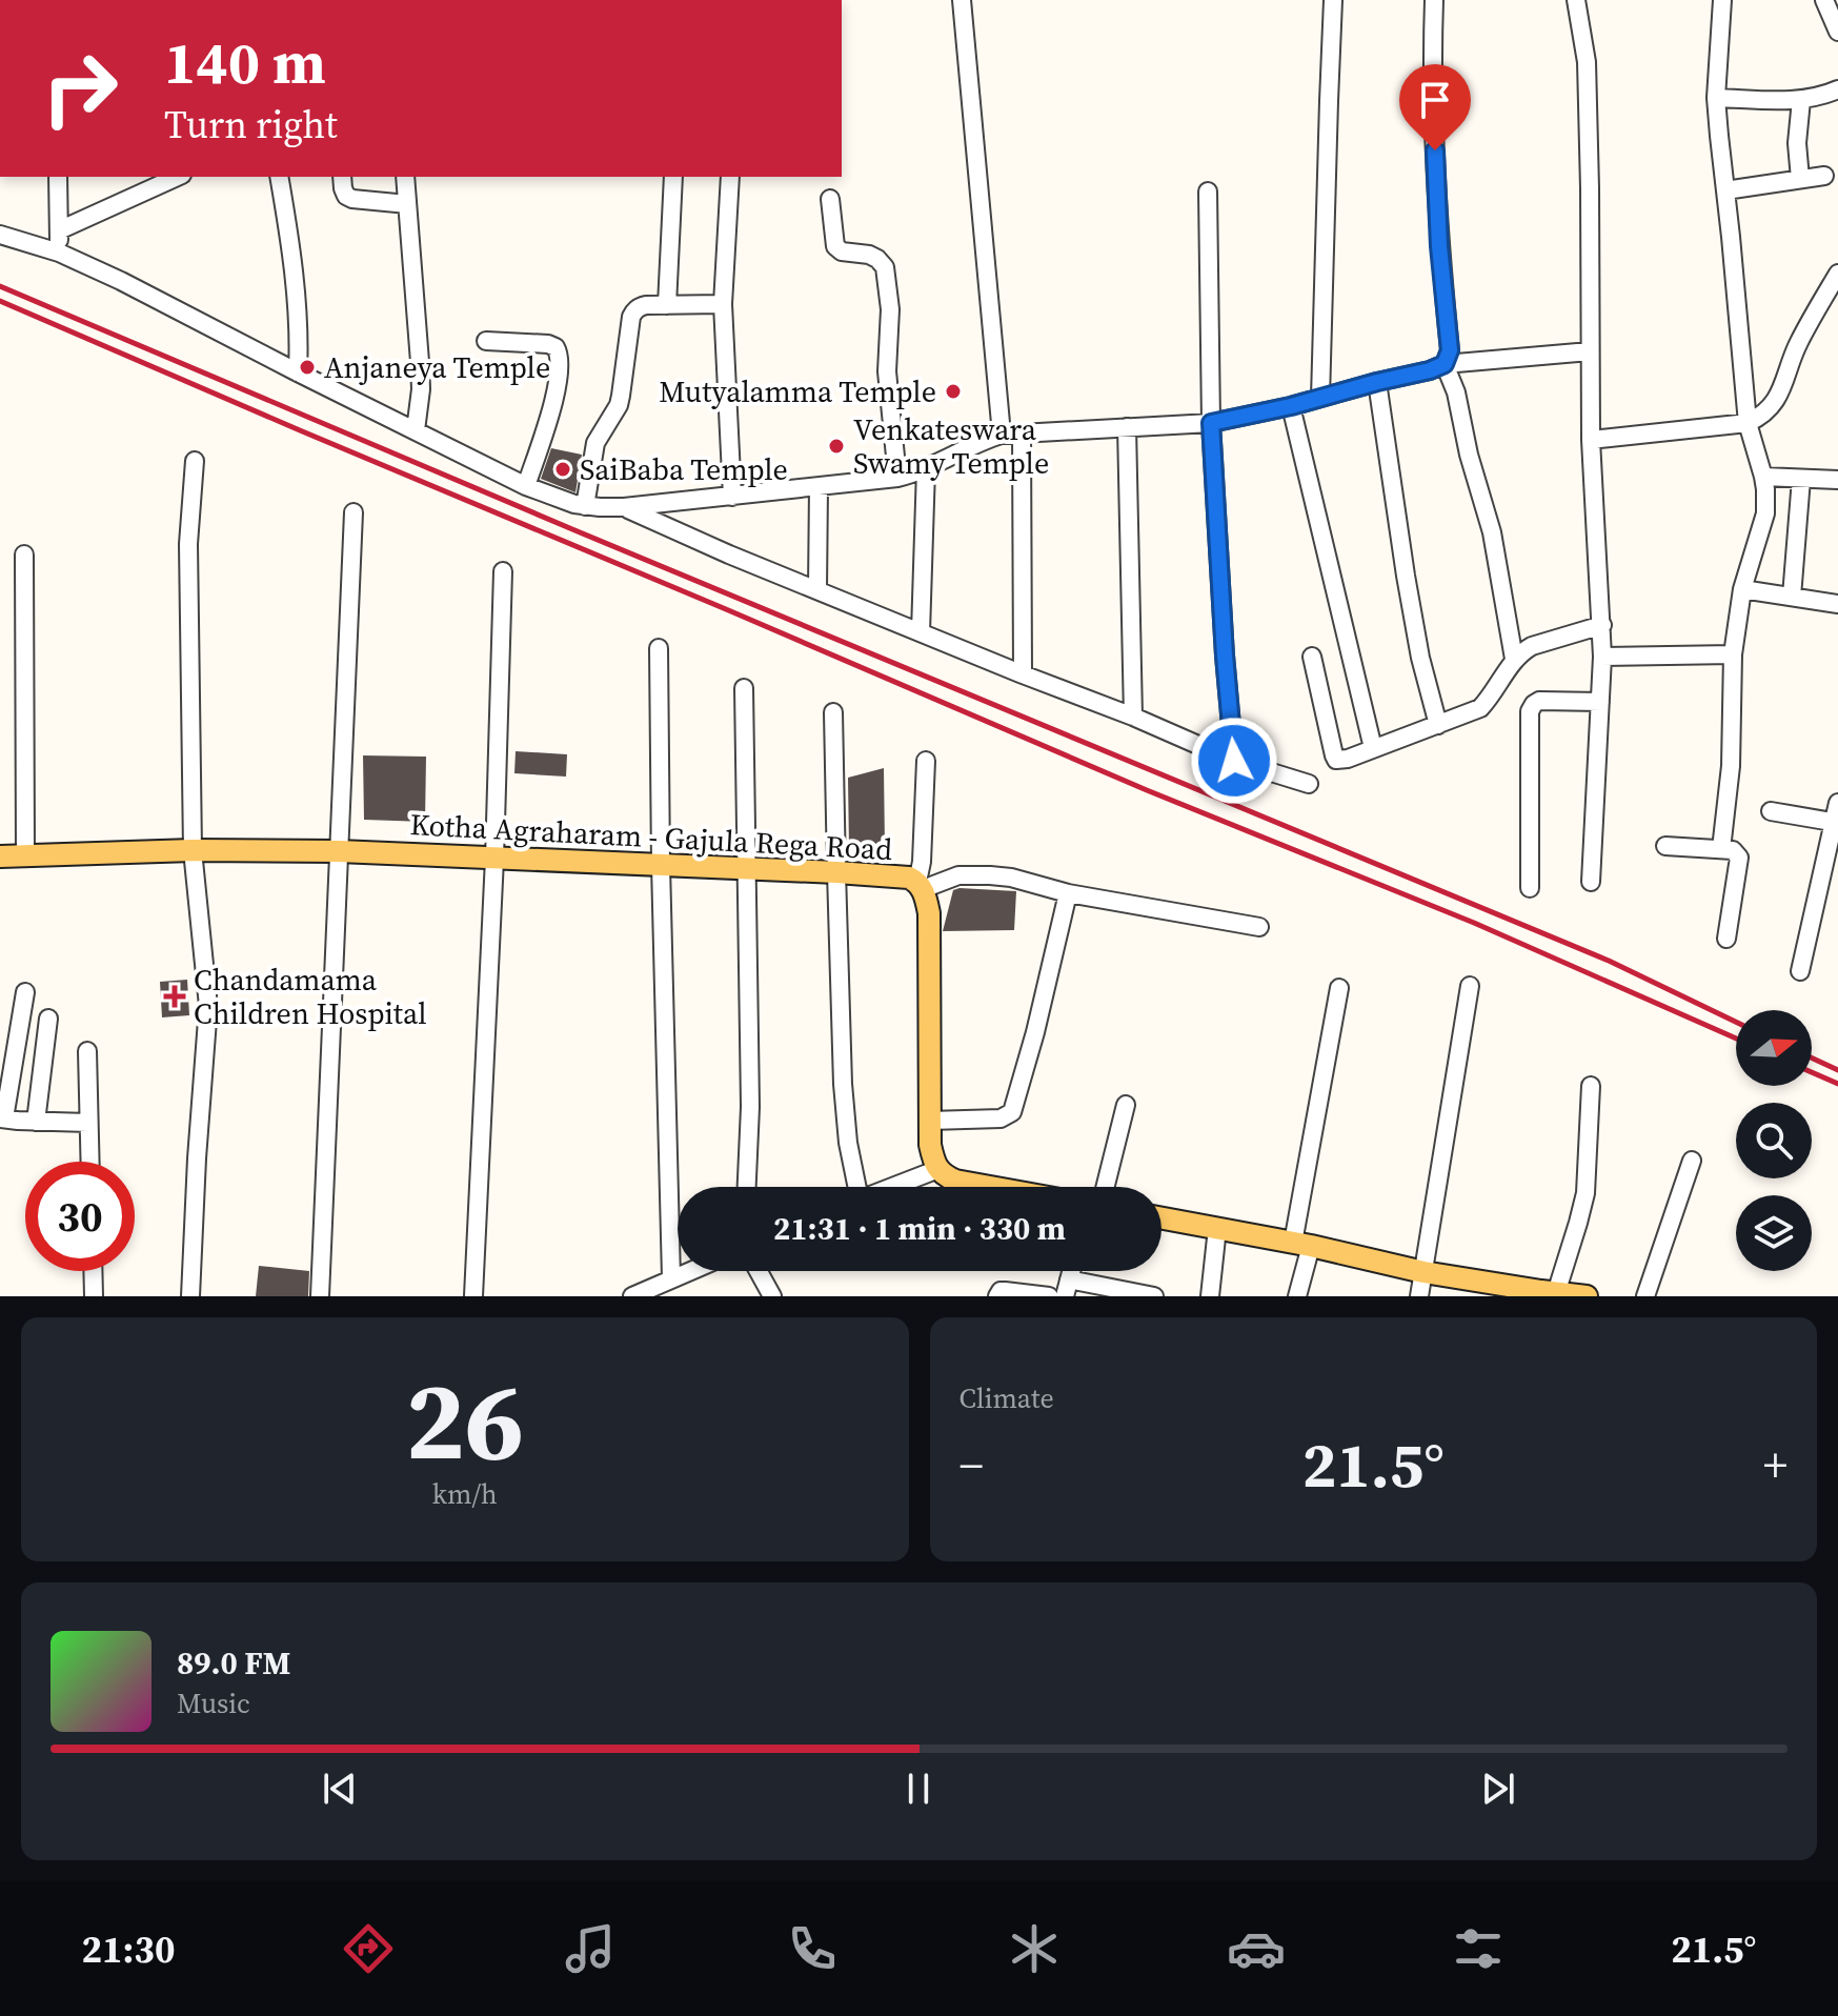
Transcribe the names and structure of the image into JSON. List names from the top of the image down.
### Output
{
  "streets": {
    "main road": ["Kotha Agraharam - Gajula Rega Road"]
  },
  "places": {
    "other": [
      "Anjaneya Temple",
      "Mutyalamma Temple",
      "Venkateswara Swamy Temple",
      "SaiBaba Temple"
    ],
    "health": ["Chandamama Children Hospital"]
  },
  "north": "right",
  "page": {
    "turn": ["140 m", "Turn right"],
    "limit": "30",
    "trip": "21:31 · 1 min · 330 m",
    "tile": [
      ["26", "km/h"],
      "Climate"
    ],
    "heat": ["−", "21.5°", "+"],
    "song": ["89.0 FM", "Music"],
    "tabs": ["21:30", "21.5°"]
  }
}
